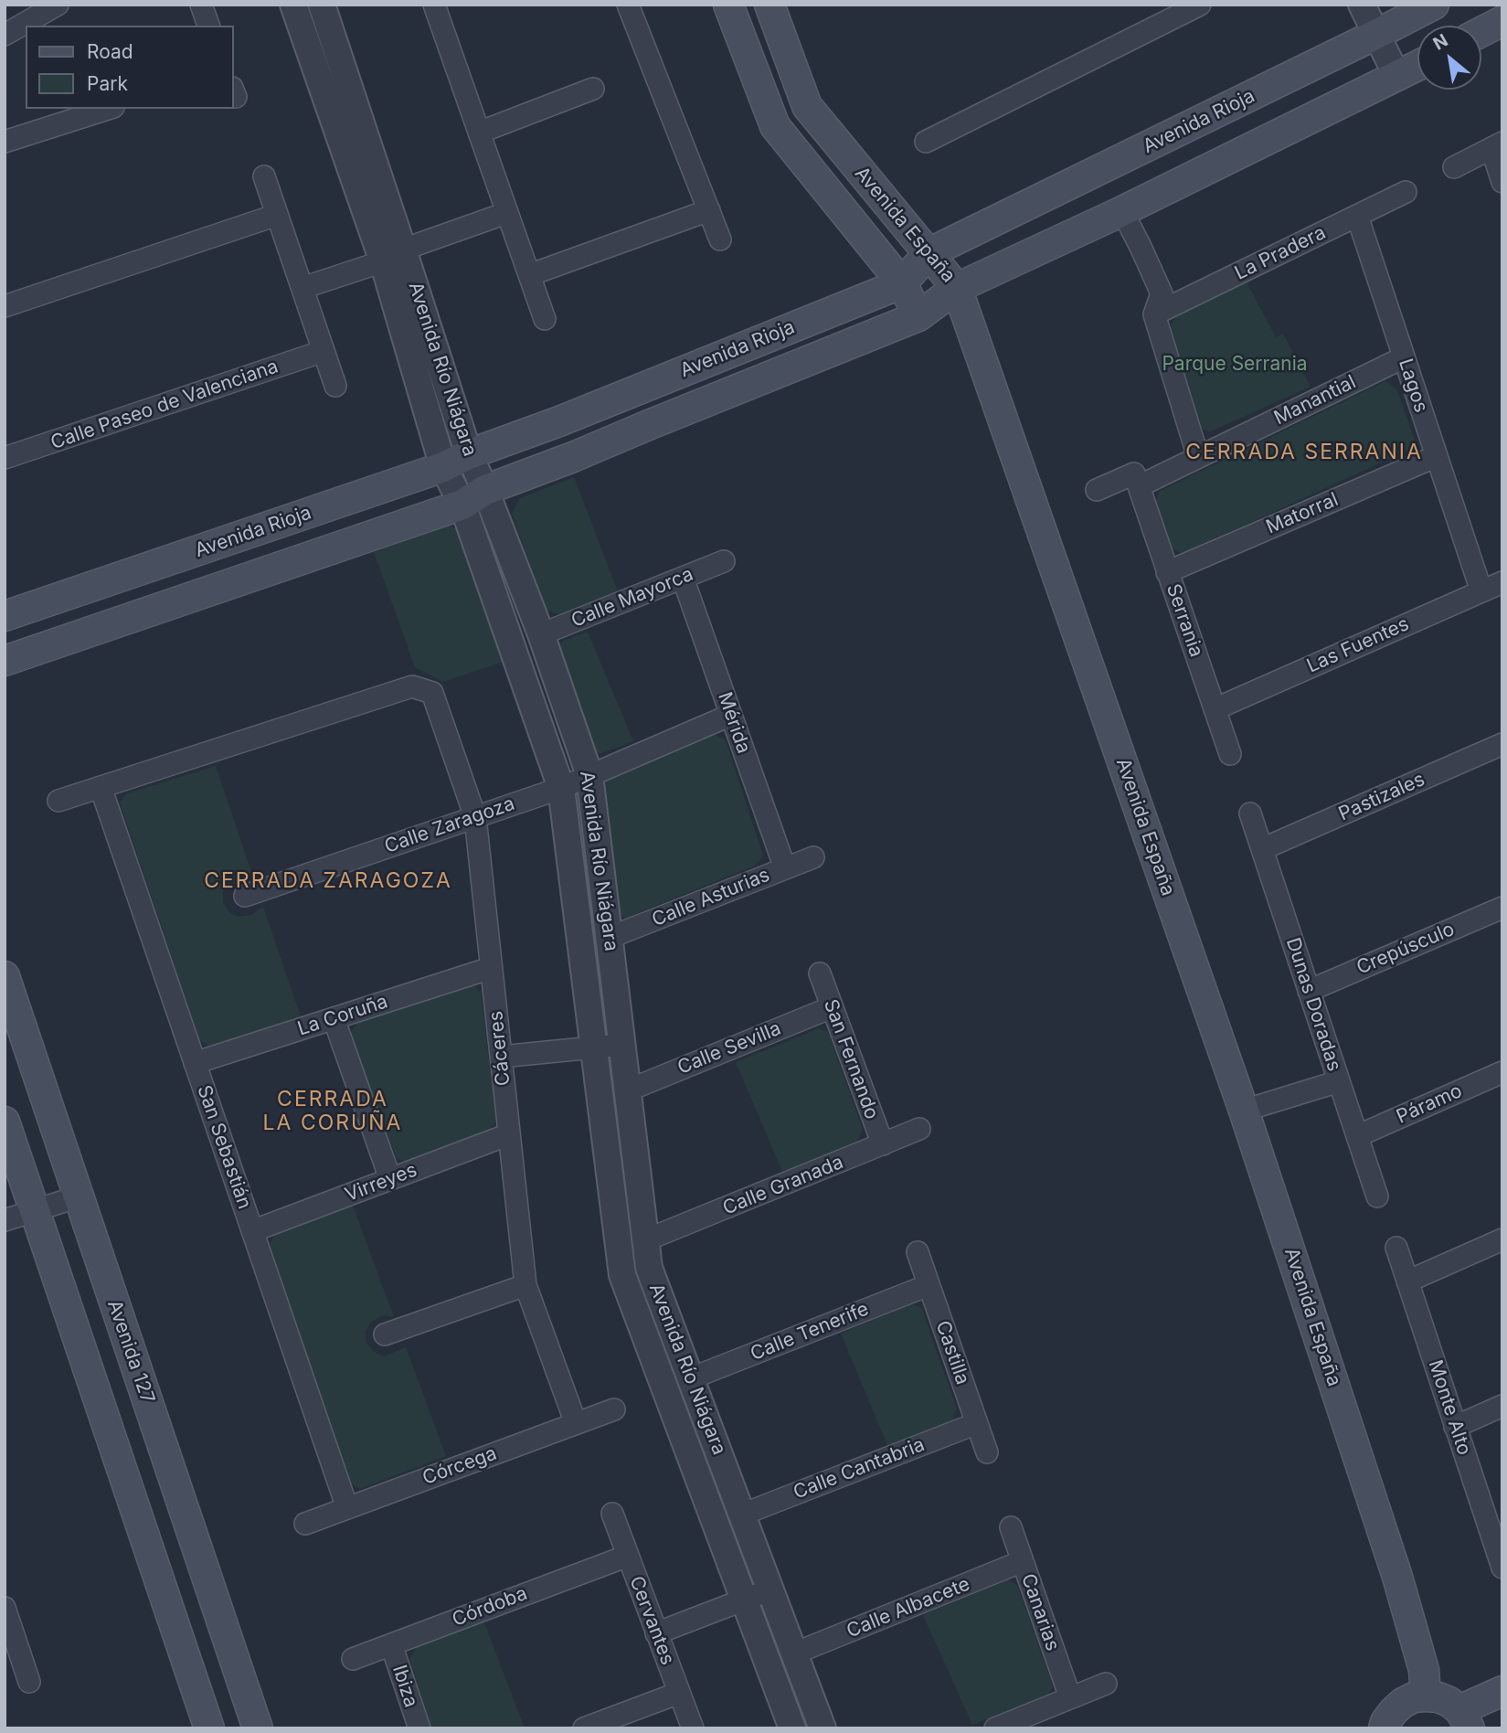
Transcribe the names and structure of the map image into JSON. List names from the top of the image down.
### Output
{
  "streets": {
    "main road": ["Avenida Rioja", "Avenida España", "Avenida 127"],
    "street": [
      "La Pradera",
      "Avenida Río Niágara",
      "Lagos",
      "Manantial",
      "Calle Paseo de Valenciana",
      "Matorral",
      "Calle Mayorca",
      "Serrania",
      "Las Fuentes",
      "Mérida",
      "Pastizales",
      "Calle Zaragoza",
      "Calle Asturias",
      "Crepúsculo",
      "Dunas Doradas",
      "La Coruña",
      "Cáceres",
      "Calle Sevilla",
      "San Fernando",
      "Páramo",
      "San Sebastián",
      "Virreyes",
      "Calle Granada",
      "Calle Tenerife",
      "Castilla",
      "Monte Alto",
      "Córcega",
      "Calle Cantabria",
      "Córdoba",
      "Calle Albacete",
      "Canarias",
      "Cervantes",
      "Ibiza"
    ]
  },
  "crossings": [
    ["Avenida Rioja", "Avenida España"],
    ["Avenida Rioja", "Avenida Río Niágara"],
    ["La Pradera", "Lagos"],
    ["Avenida Río Niágara", "Calle Mayorca"],
    ["Avenida Río Niágara", "Calle Zaragoza"],
    ["Avenida Río Niágara", "Calle Asturias"],
    ["Avenida Río Niágara", "Calle Sevilla"],
    ["Avenida Río Niágara", "Calle Granada"],
    ["Avenida Río Niágara", "Calle Tenerife"],
    ["Avenida Río Niágara", "Calle Cantabria"],
    ["Avenida Río Niágara", "Calle Albacete"],
    ["Lagos", "Manantial"],
    ["Lagos", "Matorral"],
    ["Lagos", "Las Fuentes"],
    ["Manantial", "Serrania"],
    ["Matorral", "Serrania"],
    ["Calle Mayorca", "Mérida"],
    ["Serrania", "Las Fuentes"],
    ["Mérida", "Calle Zaragoza"],
    ["Mérida", "Calle Asturias"],
    ["Pastizales", "Dunas Doradas"],
    ["Calle Zaragoza", "Cáceres"],
    ["Crepúsculo", "Dunas Doradas"],
    ["Dunas Doradas", "Páramo"],
    ["La Coruña", "Cáceres"],
    ["La Coruña", "San Sebastián"],
    ["Cáceres", "San Sebastián"],
    ["Cáceres", "Virreyes"],
    ["Cáceres", "Córcega"],
    ["Calle Sevilla", "San Fernando"],
    ["San Fernando", "Calle Granada"],
    ["San Sebastián", "Virreyes"],
    ["San Sebastián", "Córcega"],
    ["Calle Tenerife", "Castilla"],
    ["Castilla", "Calle Cantabria"],
    ["Córdoba", "Cervantes"],
    ["Córdoba", "Ibiza"],
    ["Calle Albacete", "Canarias"]
  ],
  "districts": ["CERRADA SERRANIA", "CERRADA ZARAGOZA", "CERRADA LA CORUÑA"],
  "parks": ["Parque Serrania"],
  "legend": ["Road", "Park"],
  "north": "top left"
}
